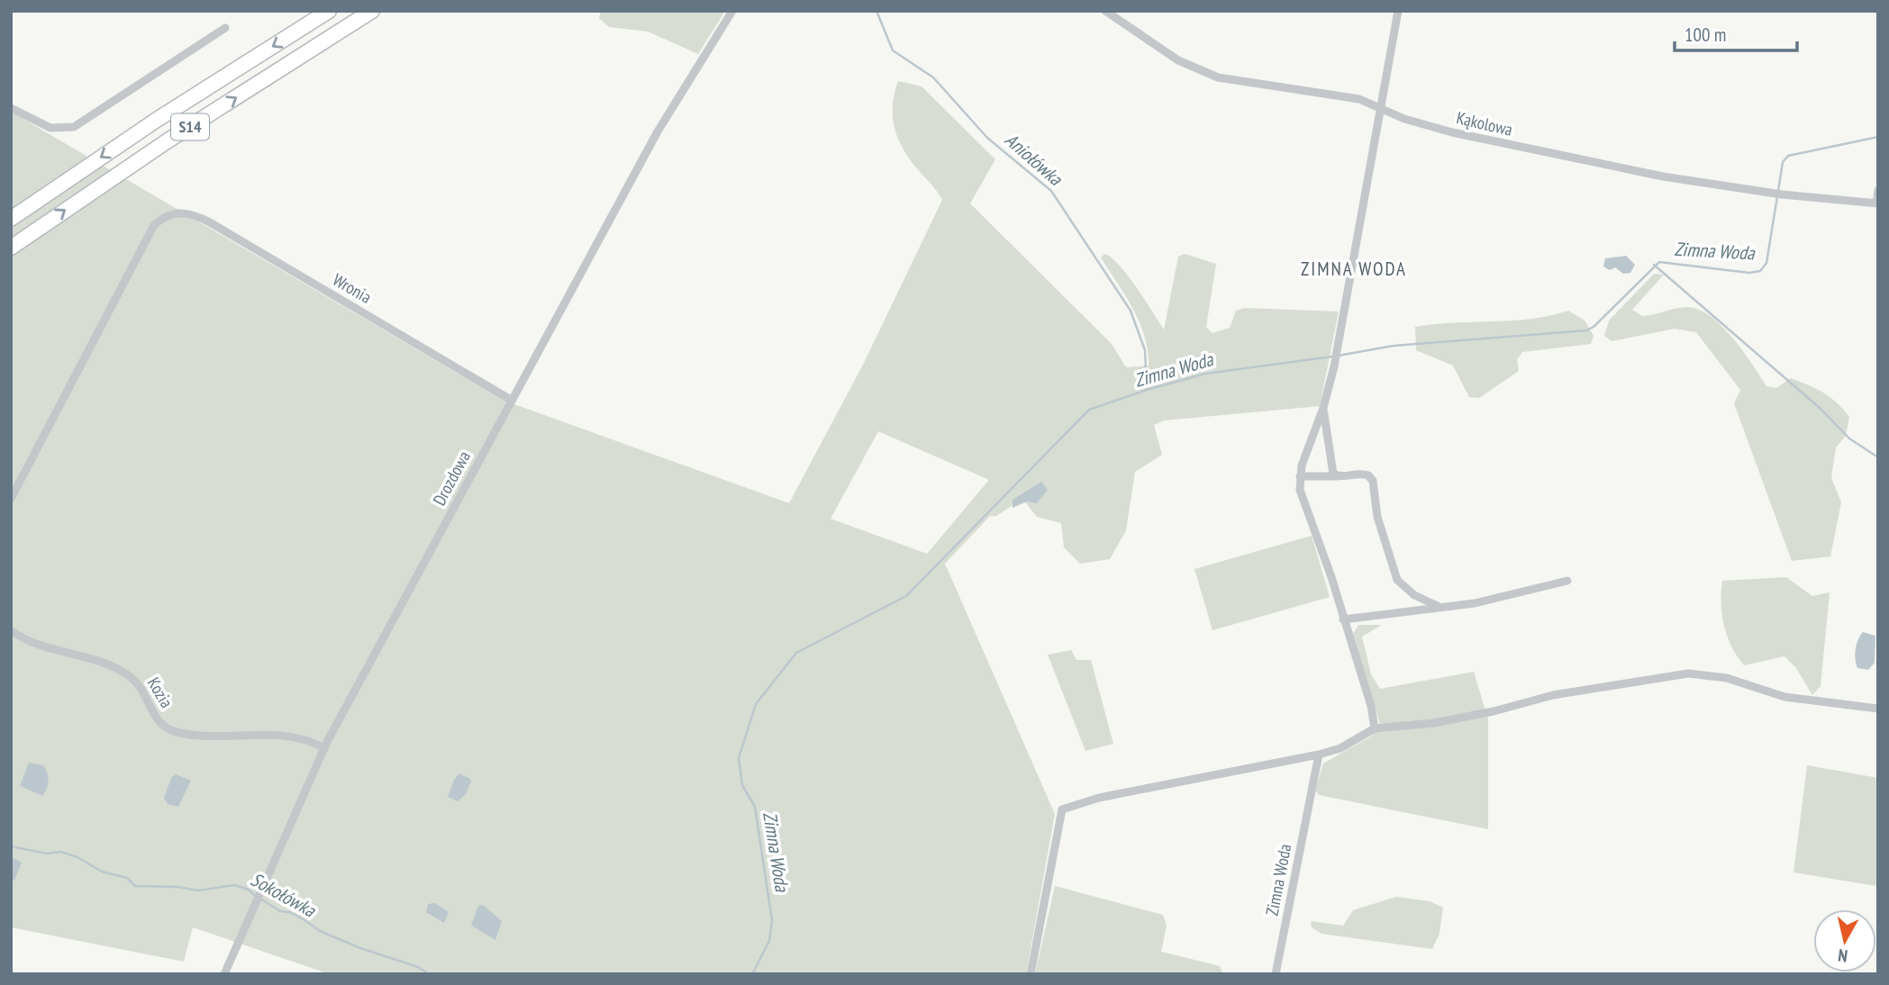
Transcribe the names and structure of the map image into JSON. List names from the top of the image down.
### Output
{
  "streets": {
    "highway": ["S14"],
    "street": [
      "Kąkolowa",
      "Wronia",
      "Drozdowa",
      "Kozia",
      "Zimna Woda"
    ]
  },
  "crossings": [
    ["Wronia", "Drozdowa"],
    ["Drozdowa", "Kozia"]
  ],
  "districts": ["ZIMNA WODA"],
  "water": ["Aniołówka", "Zimna Woda", "Sokołówka"],
  "scale_bar": "100 m",
  "north": "bottom"
}
